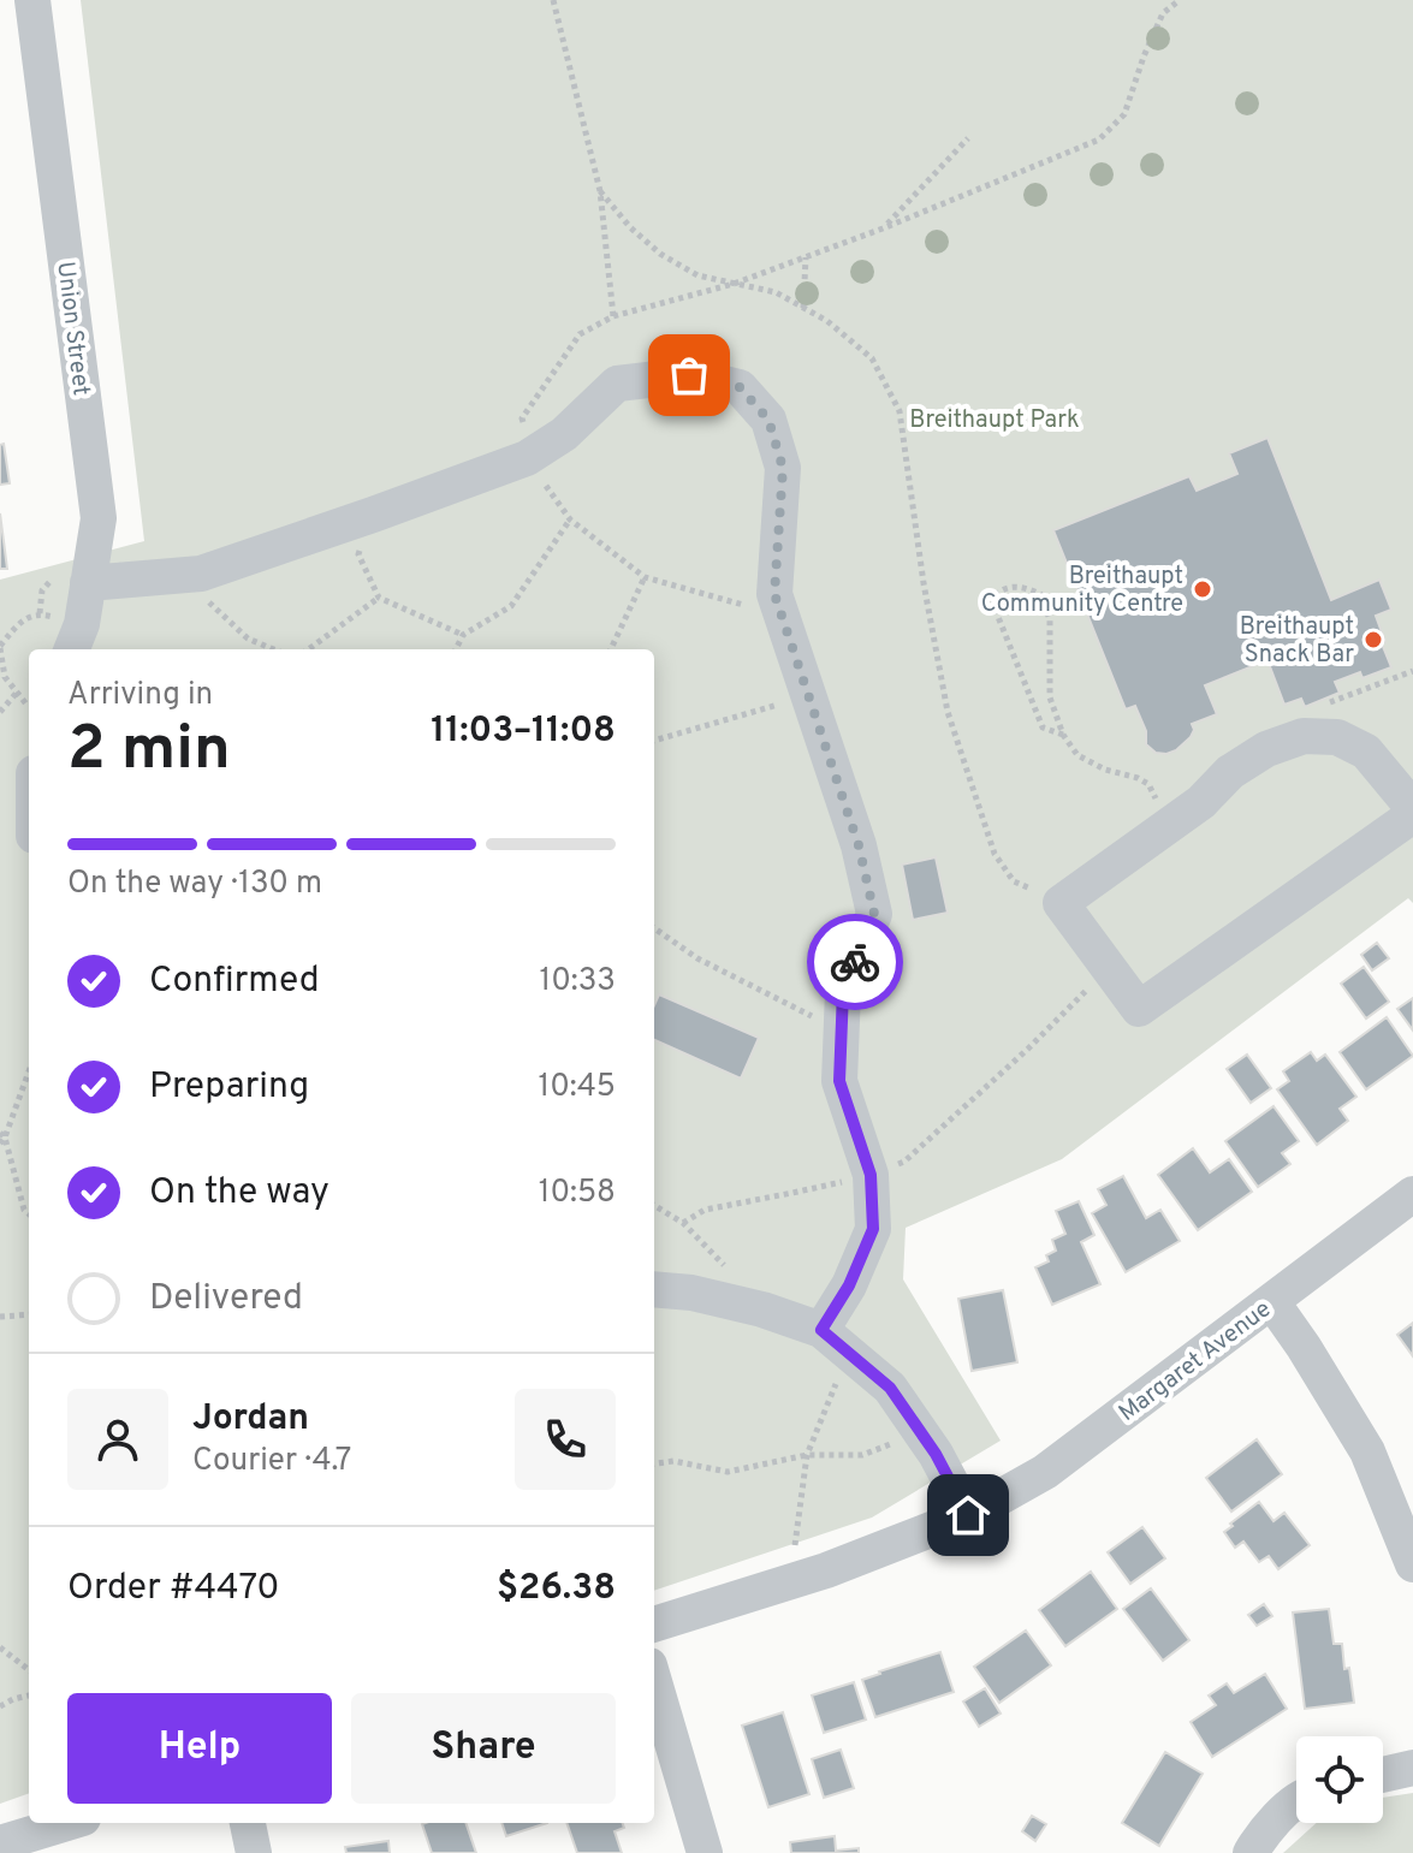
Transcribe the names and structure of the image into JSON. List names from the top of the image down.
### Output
{
  "streets": {
    "street": ["Union Street", "Margaret Avenue"]
  },
  "parks": ["Breithaupt Park"],
  "places": ["Breithaupt Community Centre", "Breithaupt Snack Bar"],
  "page": {
    "heading": ["2 min", "Arriving in", "11:03–11:08"],
    "panel": [
      "Jordan",
      "Courier · 4.7",
      "Order #4470",
      "$26.38"
    ],
    "bar": "On the way · 130 m",
    "list": [
      ["Confirmed", "10:33"],
      ["Preparing", "10:45"],
      ["On the way", "10:58"],
      "Delivered"
    ],
    "buttons": ["Help", "Share"]
  }
}
